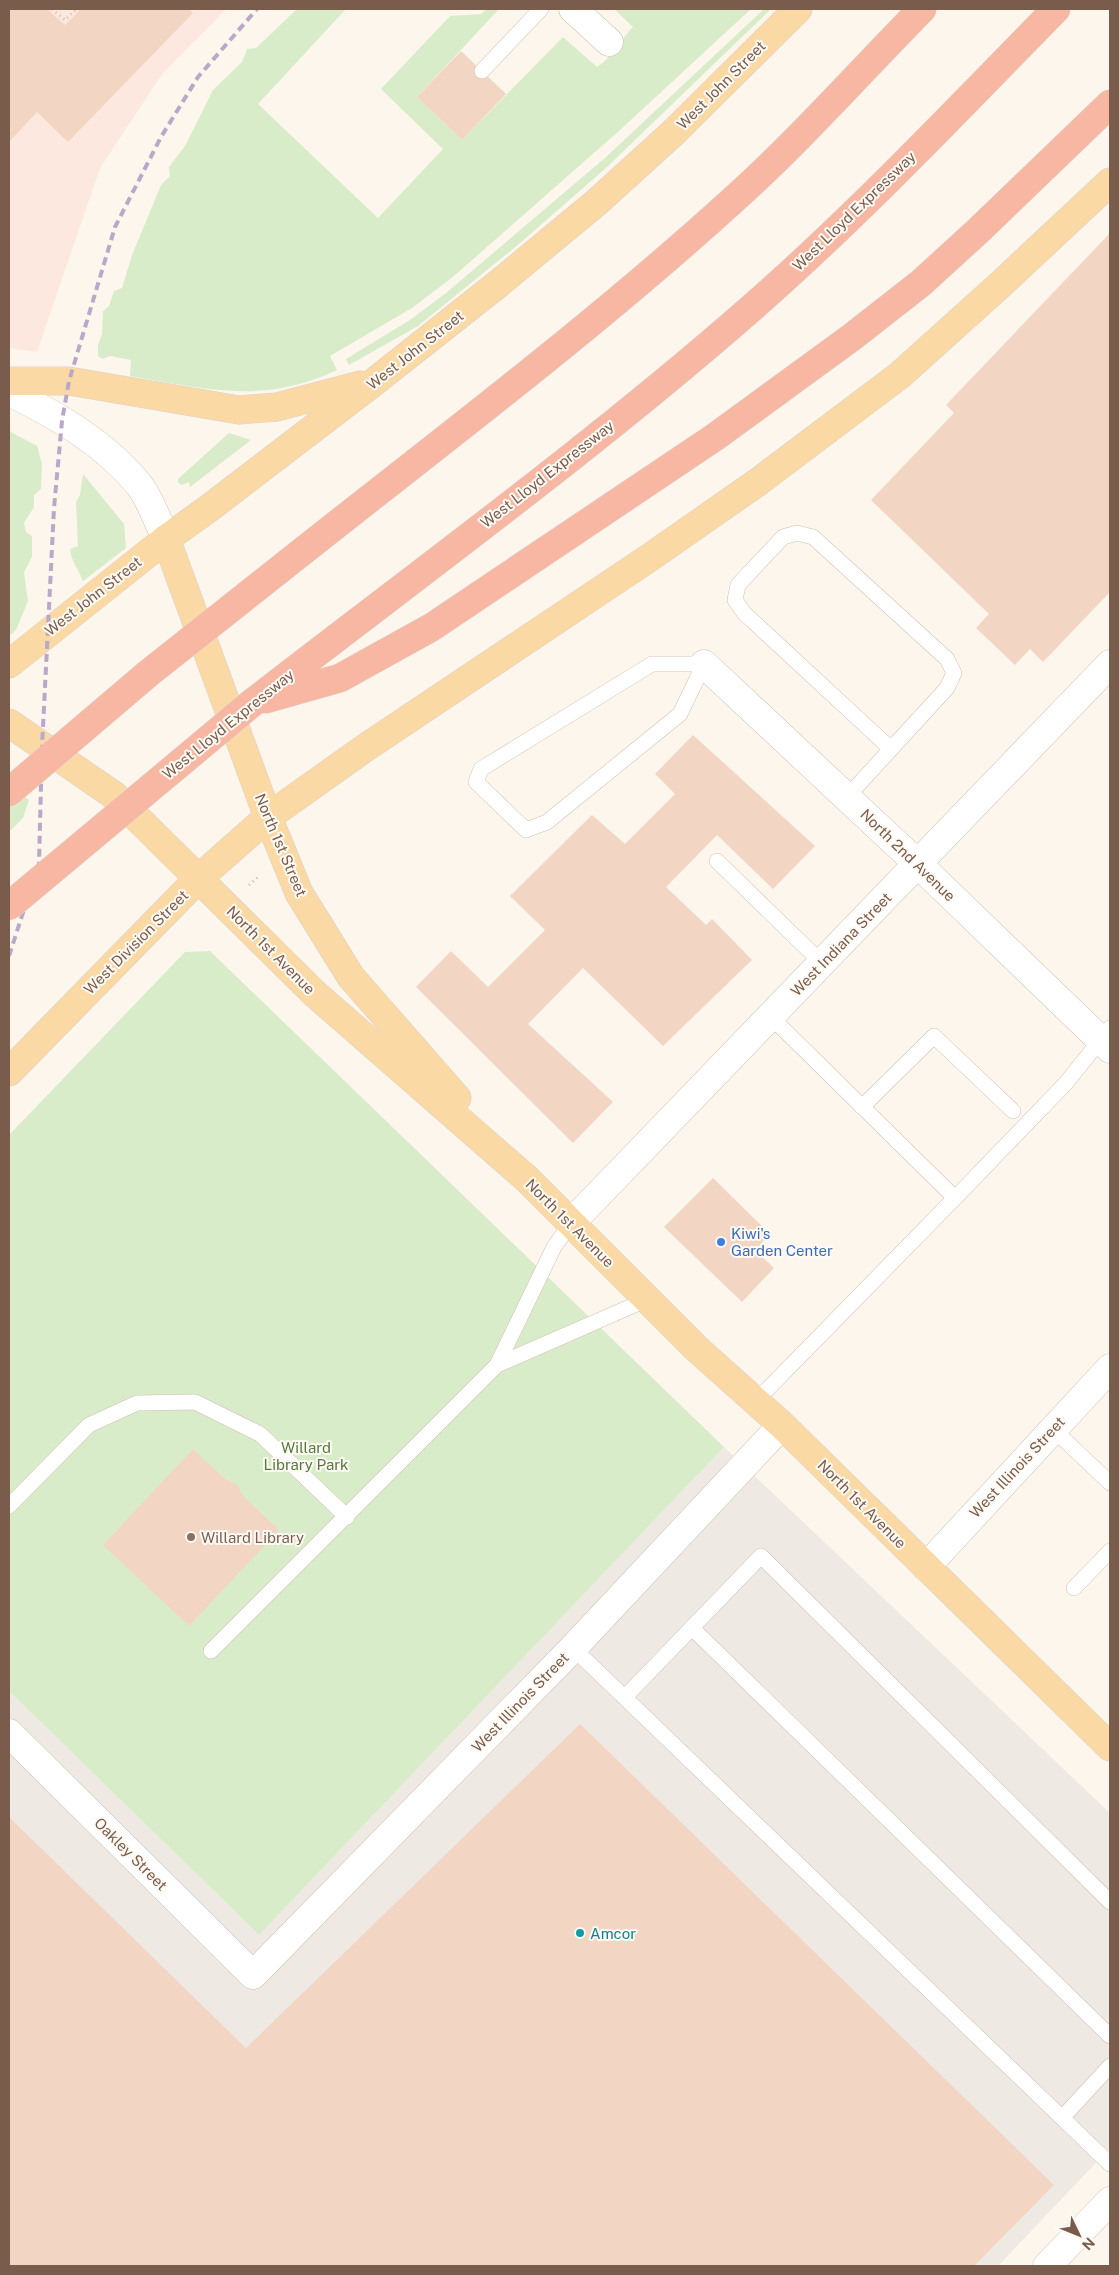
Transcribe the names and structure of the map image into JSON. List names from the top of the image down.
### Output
{
  "streets": {
    "highway": ["West Lloyd Expressway"],
    "main road": [
      "West John Street",
      "North 1st Street",
      "West Division Street",
      "North 1st Avenue"
    ],
    "street": [
      "North 2nd Avenue",
      "West Indiana Street",
      "West Illinois Street",
      "Oakley Street"
    ]
  },
  "crossings": [
    ["West John Street", "North 1st Street"],
    ["North 1st Street", "West Division Street"],
    ["North 1st Street", "North 1st Avenue"],
    ["North 2nd Avenue", "West Indiana Street"],
    ["West Division Street", "North 1st Avenue"],
    ["West Indiana Street", "North 1st Avenue"],
    ["North 1st Avenue", "West Illinois Street"],
    ["West Illinois Street", "Oakley Street"]
  ],
  "parks": ["Willard Library Park"],
  "places": ["Kiwi's Garden Center", "Willard Library", "Amcor"],
  "north": "bottom right"
}
